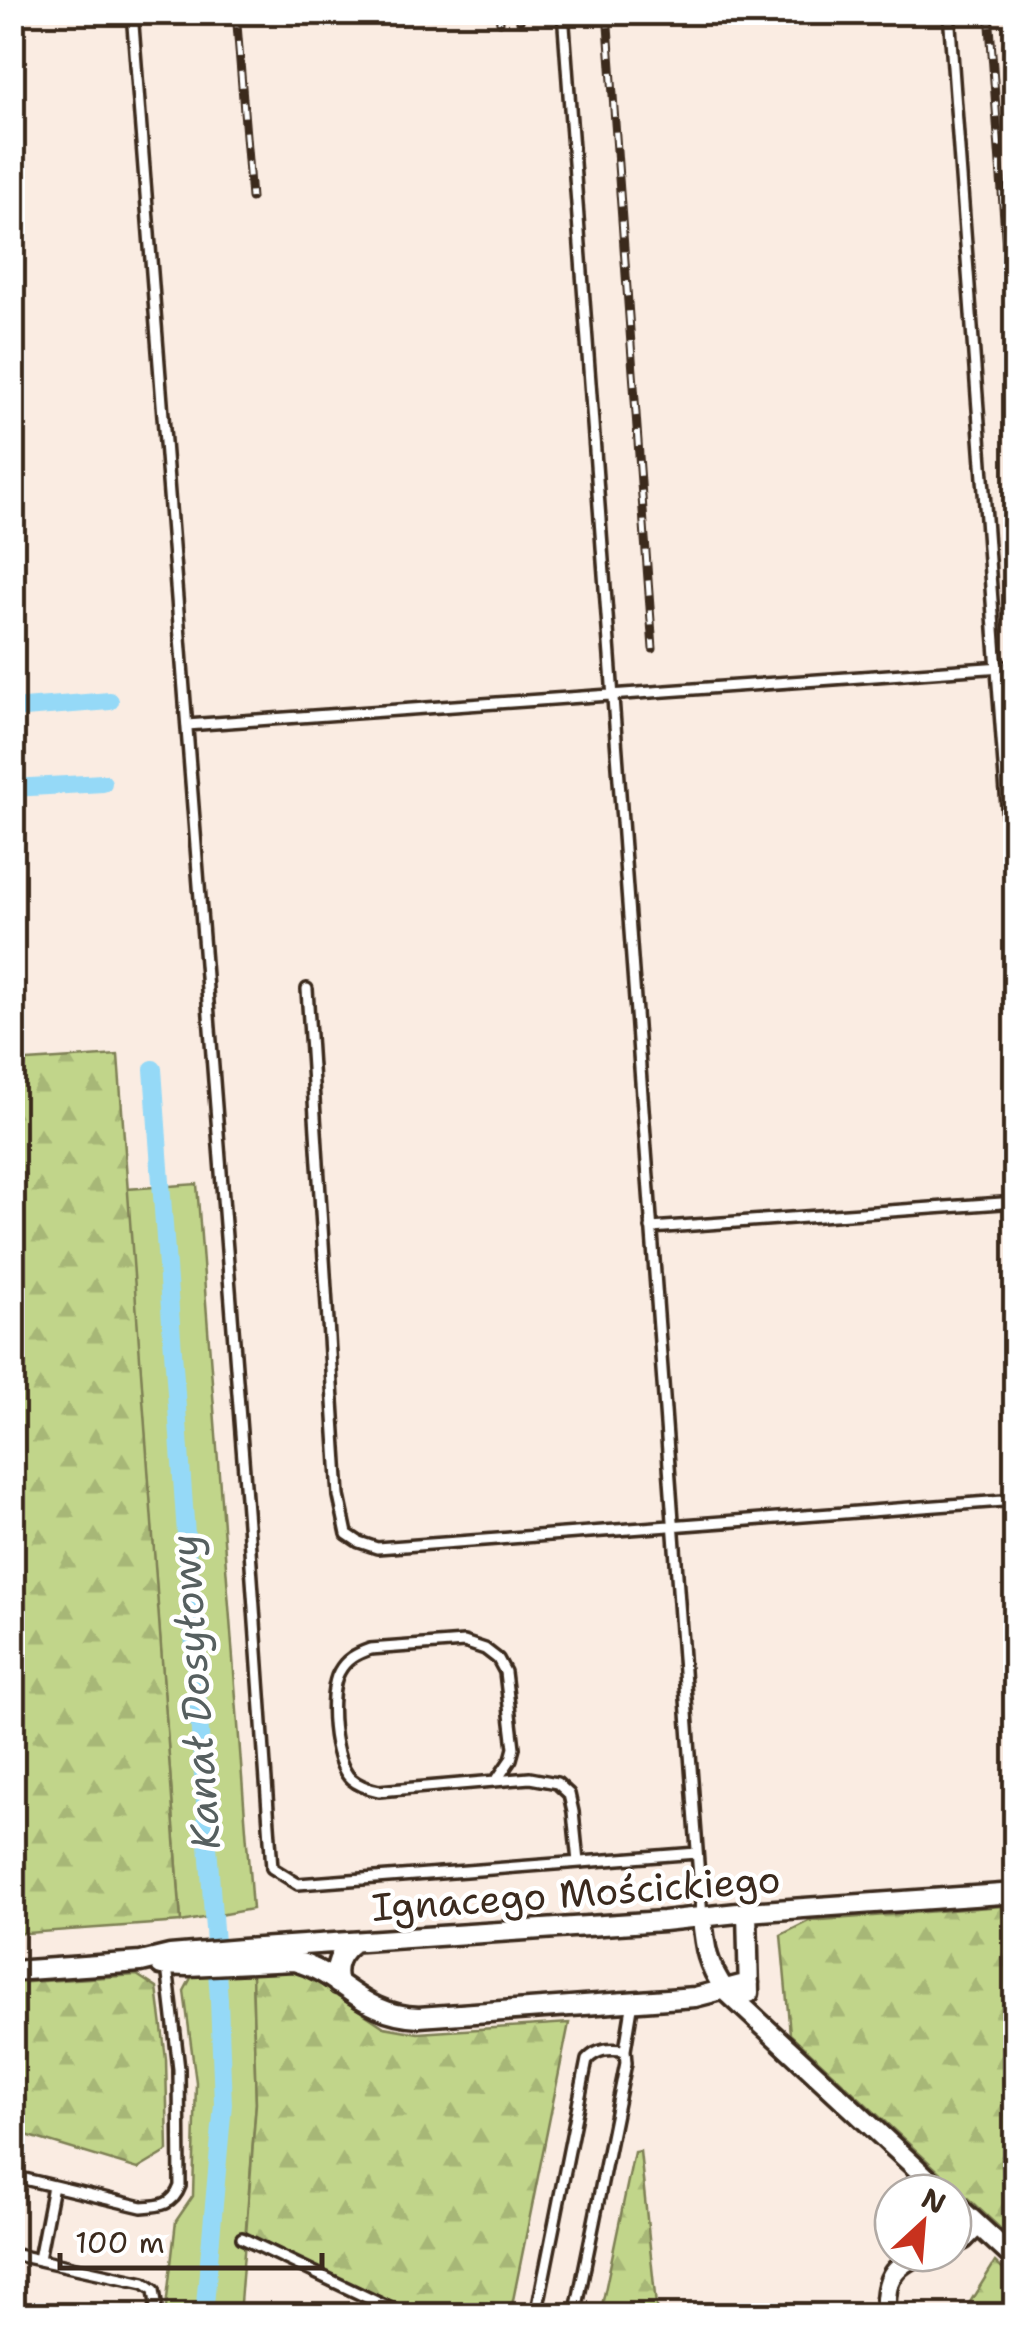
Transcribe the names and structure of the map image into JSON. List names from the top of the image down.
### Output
{
  "streets": {
    "street": ["Ignacego Mościckiego"]
  },
  "water": ["Kanał Dosyłowy"],
  "scale_bar": "100 m",
  "north": "top right"
}
